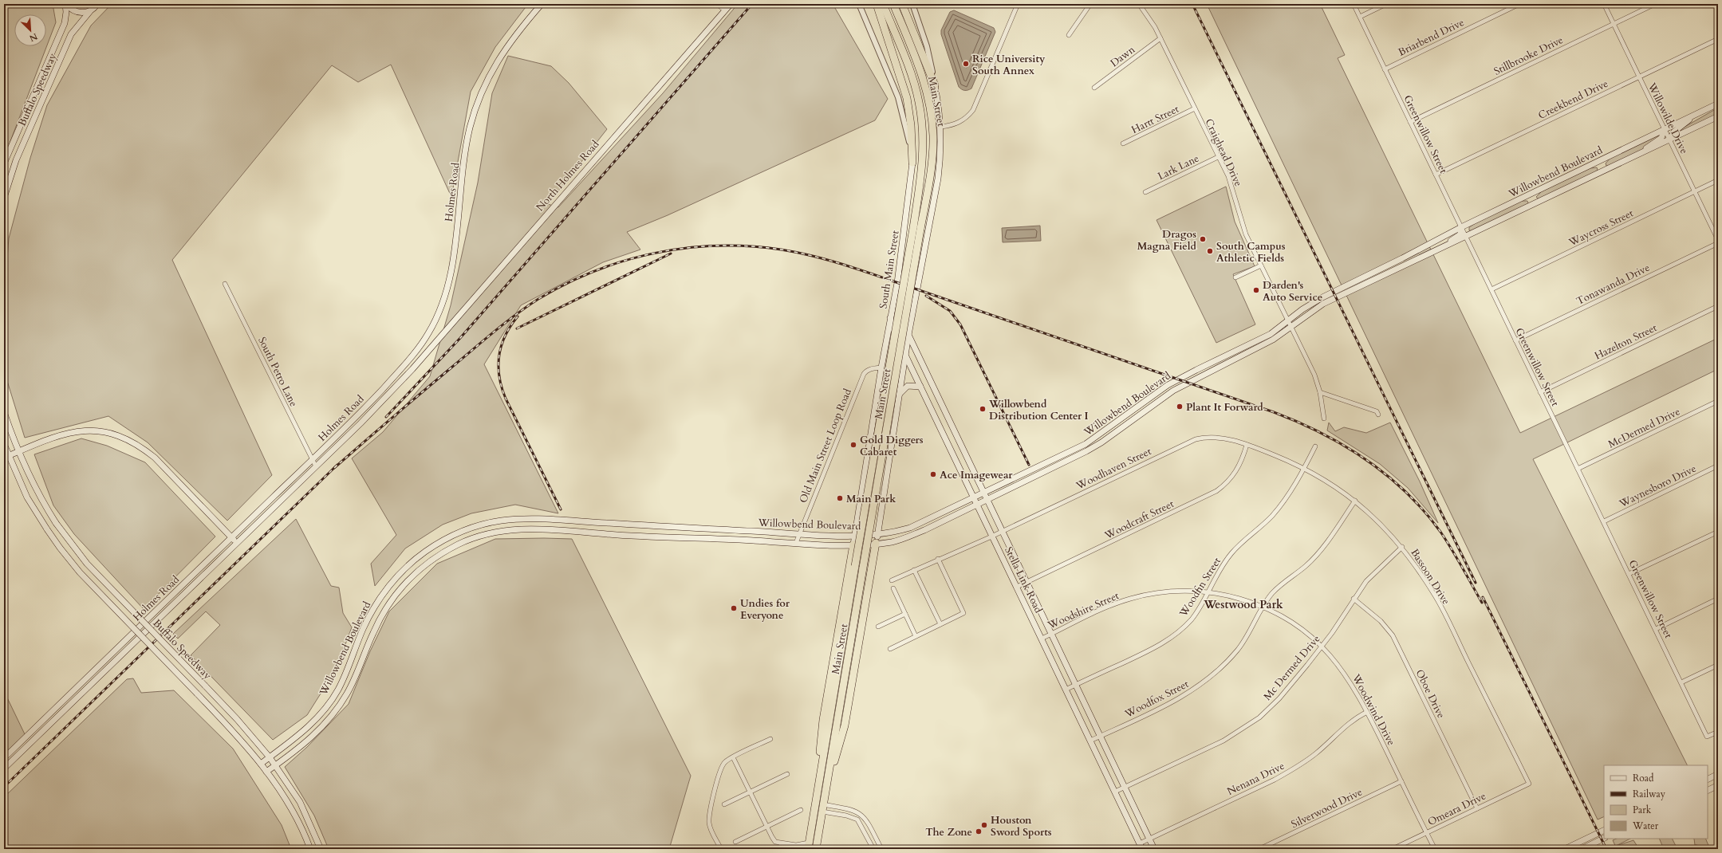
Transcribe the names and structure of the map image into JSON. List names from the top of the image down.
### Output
{
  "streets": {
    "highway": ["Main Street"],
    "main road": [
      "Buffalo Speedway",
      "Willowbend Boulevard",
      "North Holmes Road",
      "Holmes Road",
      "South Main Street",
      "Stella Link Road"
    ],
    "street": [
      "Briarbend Drive",
      "Stillbrooke Drive",
      "Dawn",
      "Creekbend Drive",
      "Willowilde Drive",
      "Hartt Street",
      "Greenwillow Street",
      "Craighead Drive",
      "Lark Lane",
      "Waycross Street",
      "Tonawanda Drive",
      "Hazelton Street",
      "South Petro Lane",
      "McDermed Drive",
      "Old Main Street Loop Road",
      "Woodhaven Street",
      "Waynesboro Drive",
      "Woodcraft Street",
      "Bassoon Drive",
      "Woodfin Street",
      "Woodshire Street",
      "Mc Dermed Drive",
      "Oboe Drive",
      "Woodfox Street",
      "Woodwind Drive",
      "Nenana Drive",
      "Silverwood Drive",
      "Omeara Drive"
    ]
  },
  "crossings": [
    ["Briarbend Drive", "Greenwillow Street"],
    ["Stillbrooke Drive", "Willowilde Drive"],
    ["Stillbrooke Drive", "Greenwillow Street"],
    ["Dawn", "Craighead Drive"],
    ["Buffalo Speedway", "Willowbend Boulevard"],
    ["Creekbend Drive", "Willowilde Drive"],
    ["Creekbend Drive", "Greenwillow Street"],
    ["Willowilde Drive", "Willowbend Boulevard"],
    ["Willowilde Drive", "Waycross Street"],
    ["Willowilde Drive", "Tonawanda Drive"],
    ["Hartt Street", "Craighead Drive"],
    ["Greenwillow Street", "Willowbend Boulevard"],
    ["Greenwillow Street", "Waycross Street"],
    ["Greenwillow Street", "Tonawanda Drive"],
    ["Greenwillow Street", "Hazelton Street"],
    ["Greenwillow Street", "McDermed Drive"],
    ["Greenwillow Street", "Waynesboro Drive"],
    ["Craighead Drive", "Lark Lane"],
    ["Craighead Drive", "Willowbend Boulevard"],
    ["Willowbend Boulevard", "South Main Street"],
    ["Willowbend Boulevard", "Old Main Street Loop Road"],
    ["Willowbend Boulevard", "Stella Link Road"],
    ["North Holmes Road", "Holmes Road"],
    ["Holmes Road", "South Petro Lane"],
    ["South Main Street", "Old Main Street Loop Road"],
    ["South Main Street", "Stella Link Road"],
    ["Woodhaven Street", "Woodcraft Street"],
    ["Woodhaven Street", "Bassoon Drive"],
    ["Woodhaven Street", "Stella Link Road"],
    ["Woodcraft Street", "Bassoon Drive"],
    ["Woodcraft Street", "Stella Link Road"],
    ["Bassoon Drive", "Woodfin Street"],
    ["Bassoon Drive", "Mc Dermed Drive"],
    ["Bassoon Drive", "Woodfox Street"],
    ["Bassoon Drive", "Omeara Drive"],
    ["Stella Link Road", "Woodfin Street"],
    ["Stella Link Road", "Woodshire Street"],
    ["Stella Link Road", "Mc Dermed Drive"],
    ["Stella Link Road", "Woodfox Street"],
    ["Stella Link Road", "Nenana Drive"],
    ["Woodfin Street", "Woodshire Street"],
    ["Woodshire Street", "Woodfox Street"],
    ["Woodshire Street", "Woodwind Drive"],
    ["Mc Dermed Drive", "Oboe Drive"],
    ["Mc Dermed Drive", "Woodwind Drive"],
    ["Oboe Drive", "Omeara Drive"],
    ["Woodfox Street", "Woodwind Drive"],
    ["Woodwind Drive", "Nenana Drive"],
    ["Woodwind Drive", "Silverwood Drive"],
    ["Woodwind Drive", "Omeara Drive"]
  ],
  "districts": ["Westwood Park"],
  "places": [
    "Rice University South Annex",
    "Dragos Magna Field",
    "South Campus Athletic Fields",
    "Darden's Auto Service",
    "Plant It Forward",
    "Willowbend Distribution Center I",
    "Gold Diggers Cabaret",
    "Ace Imagewear",
    "Main Park",
    "Undies for Everyone",
    "Houston Sword Sports",
    "The Zone"
  ],
  "legend": [
    "Road",
    "Railway",
    "Park",
    "Water"
  ],
  "north": "bottom right"
}
